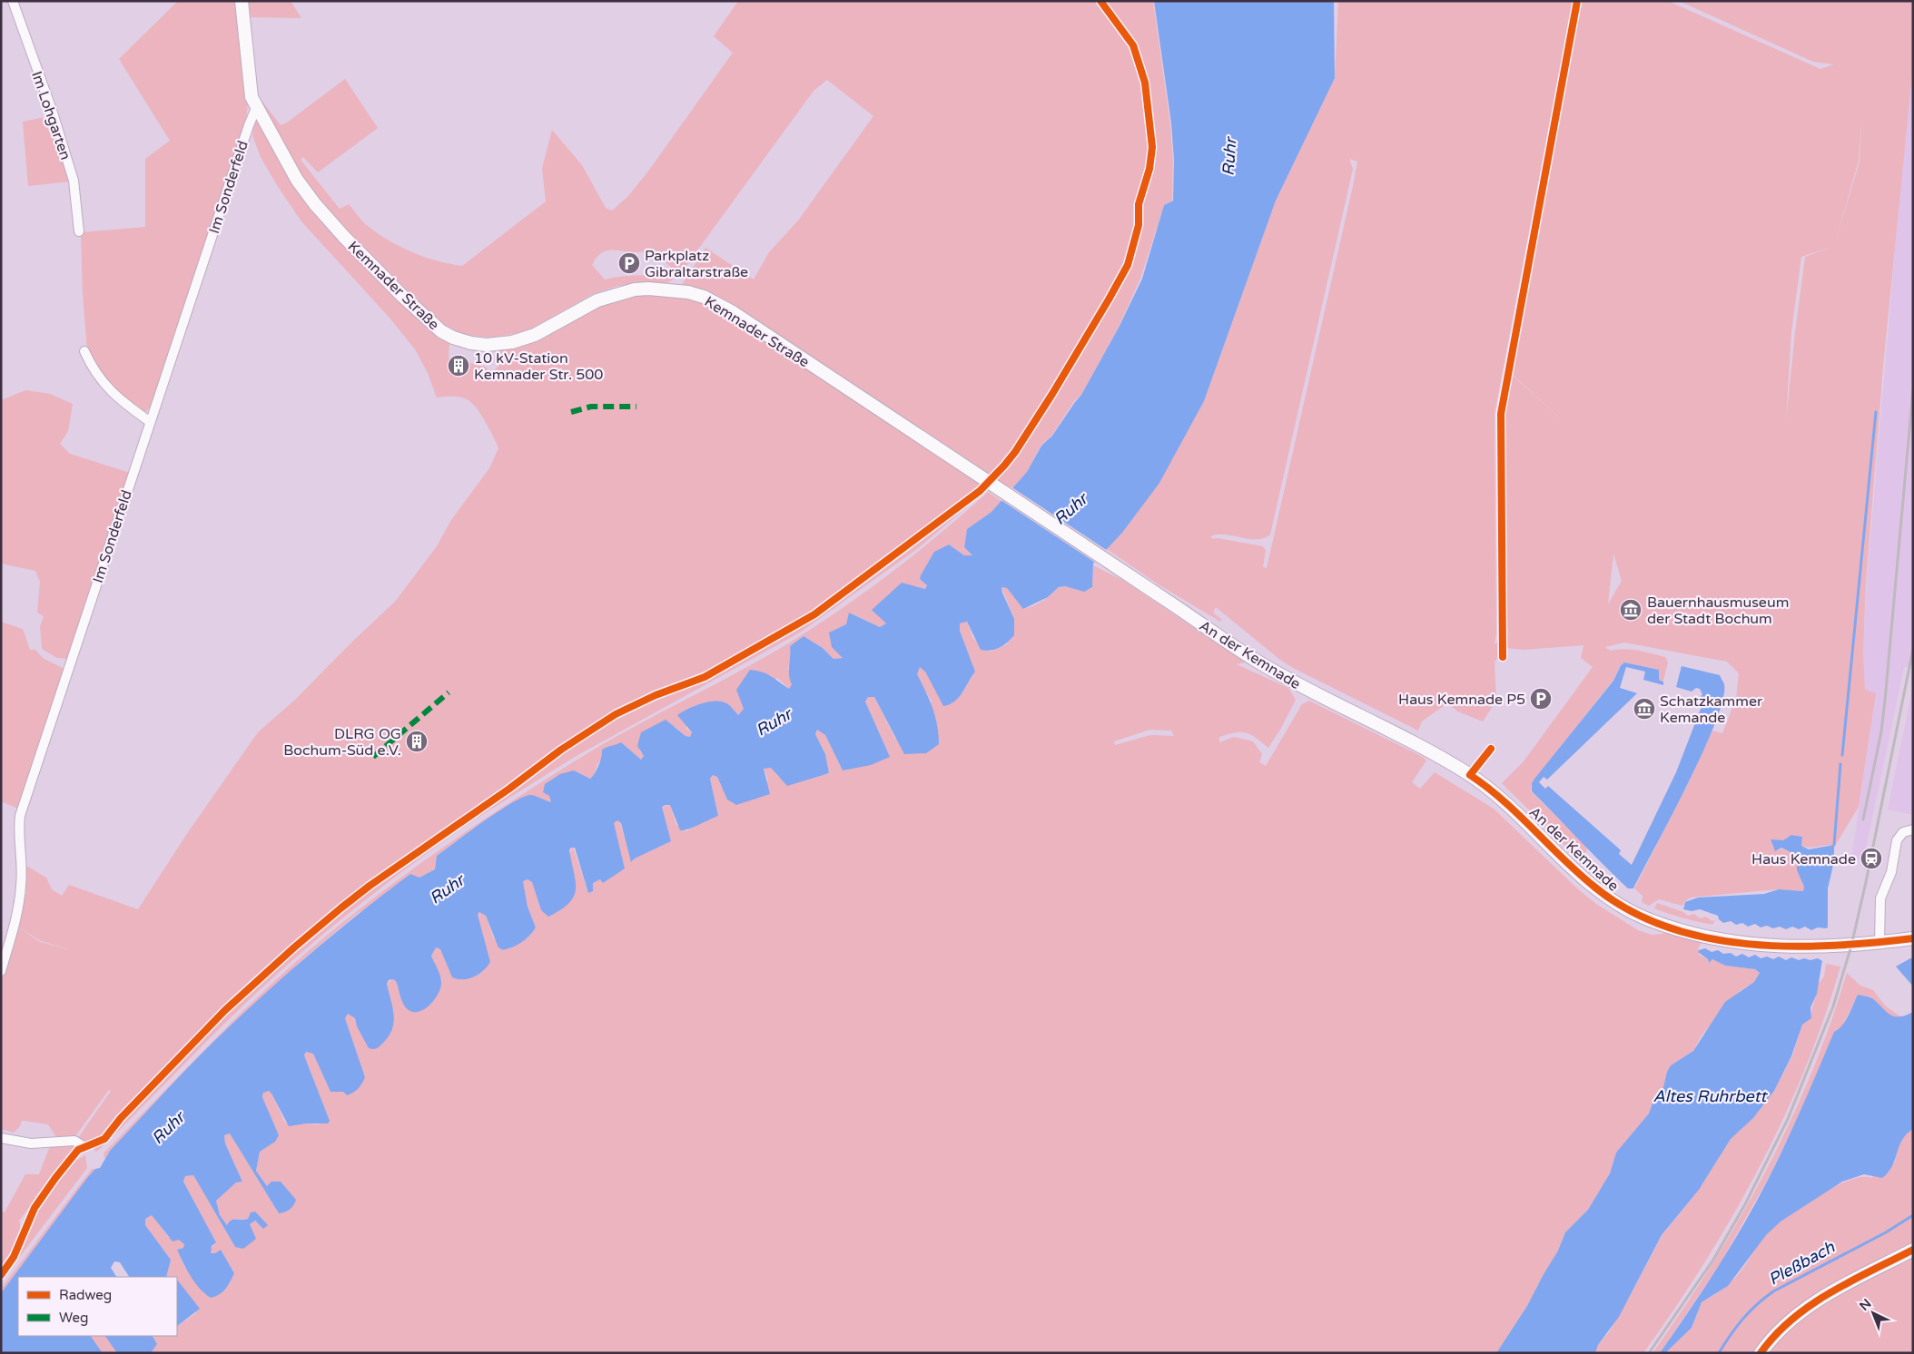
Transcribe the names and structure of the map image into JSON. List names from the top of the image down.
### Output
{
  "streets": {
    "main road": ["Kemnader Straße", "An der Kemnade"],
    "street": ["Im Lohgarten", "Im Sonderfeld"]
  },
  "crossings": [
    ["Im Sonderfeld", "Kemnader Straße"],
    ["Kemnader Straße", "An der Kemnade"]
  ],
  "water": ["Ruhr", "Altes Ruhrbett", "Pleßbach"],
  "places": {
    "parking": ["Parkplatz Gibraltarstraße", "Haus Kemnade P5"],
    "building": ["10 kV-Station Kemnader Str. 500", "DLRG OG Bochum-Süd e.V."],
    "museum": ["Bauernhausmuseum der Stadt Bochum", "Schatzkammer Kemande"],
    "station": ["Haus Kemnade"]
  },
  "legend": ["Radweg", "Weg"],
  "north": "top left"
}
